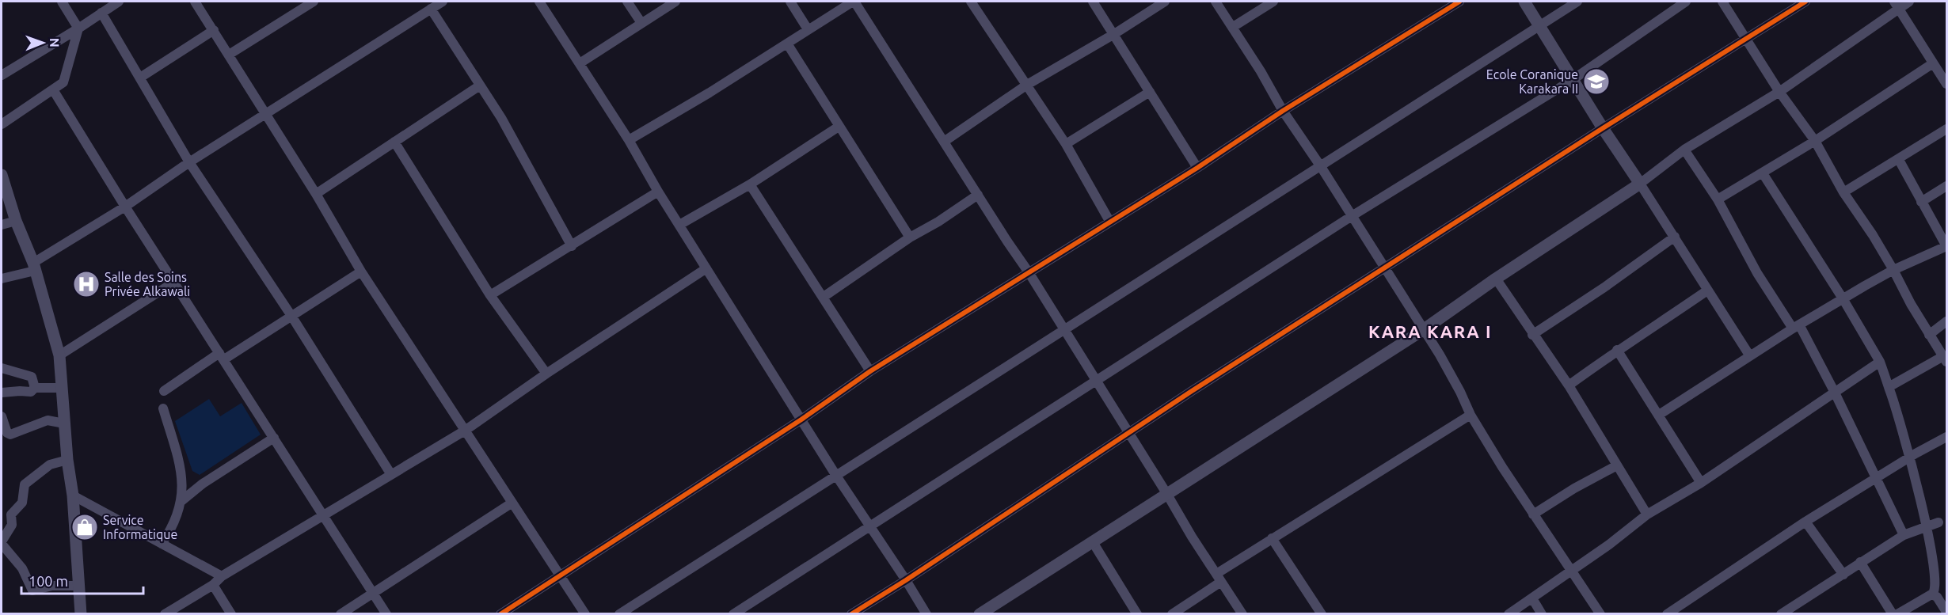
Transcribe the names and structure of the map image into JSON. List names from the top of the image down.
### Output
{
  "districts": ["KARA KARA I"],
  "places": {
    "school or university": ["Ecole Coranique Karakara II"],
    "hospital": ["Salle des Soins Privée Alkawali"],
    "shop": ["Service Informatique"]
  },
  "scale_bar": "100 m",
  "north": "right"
}
